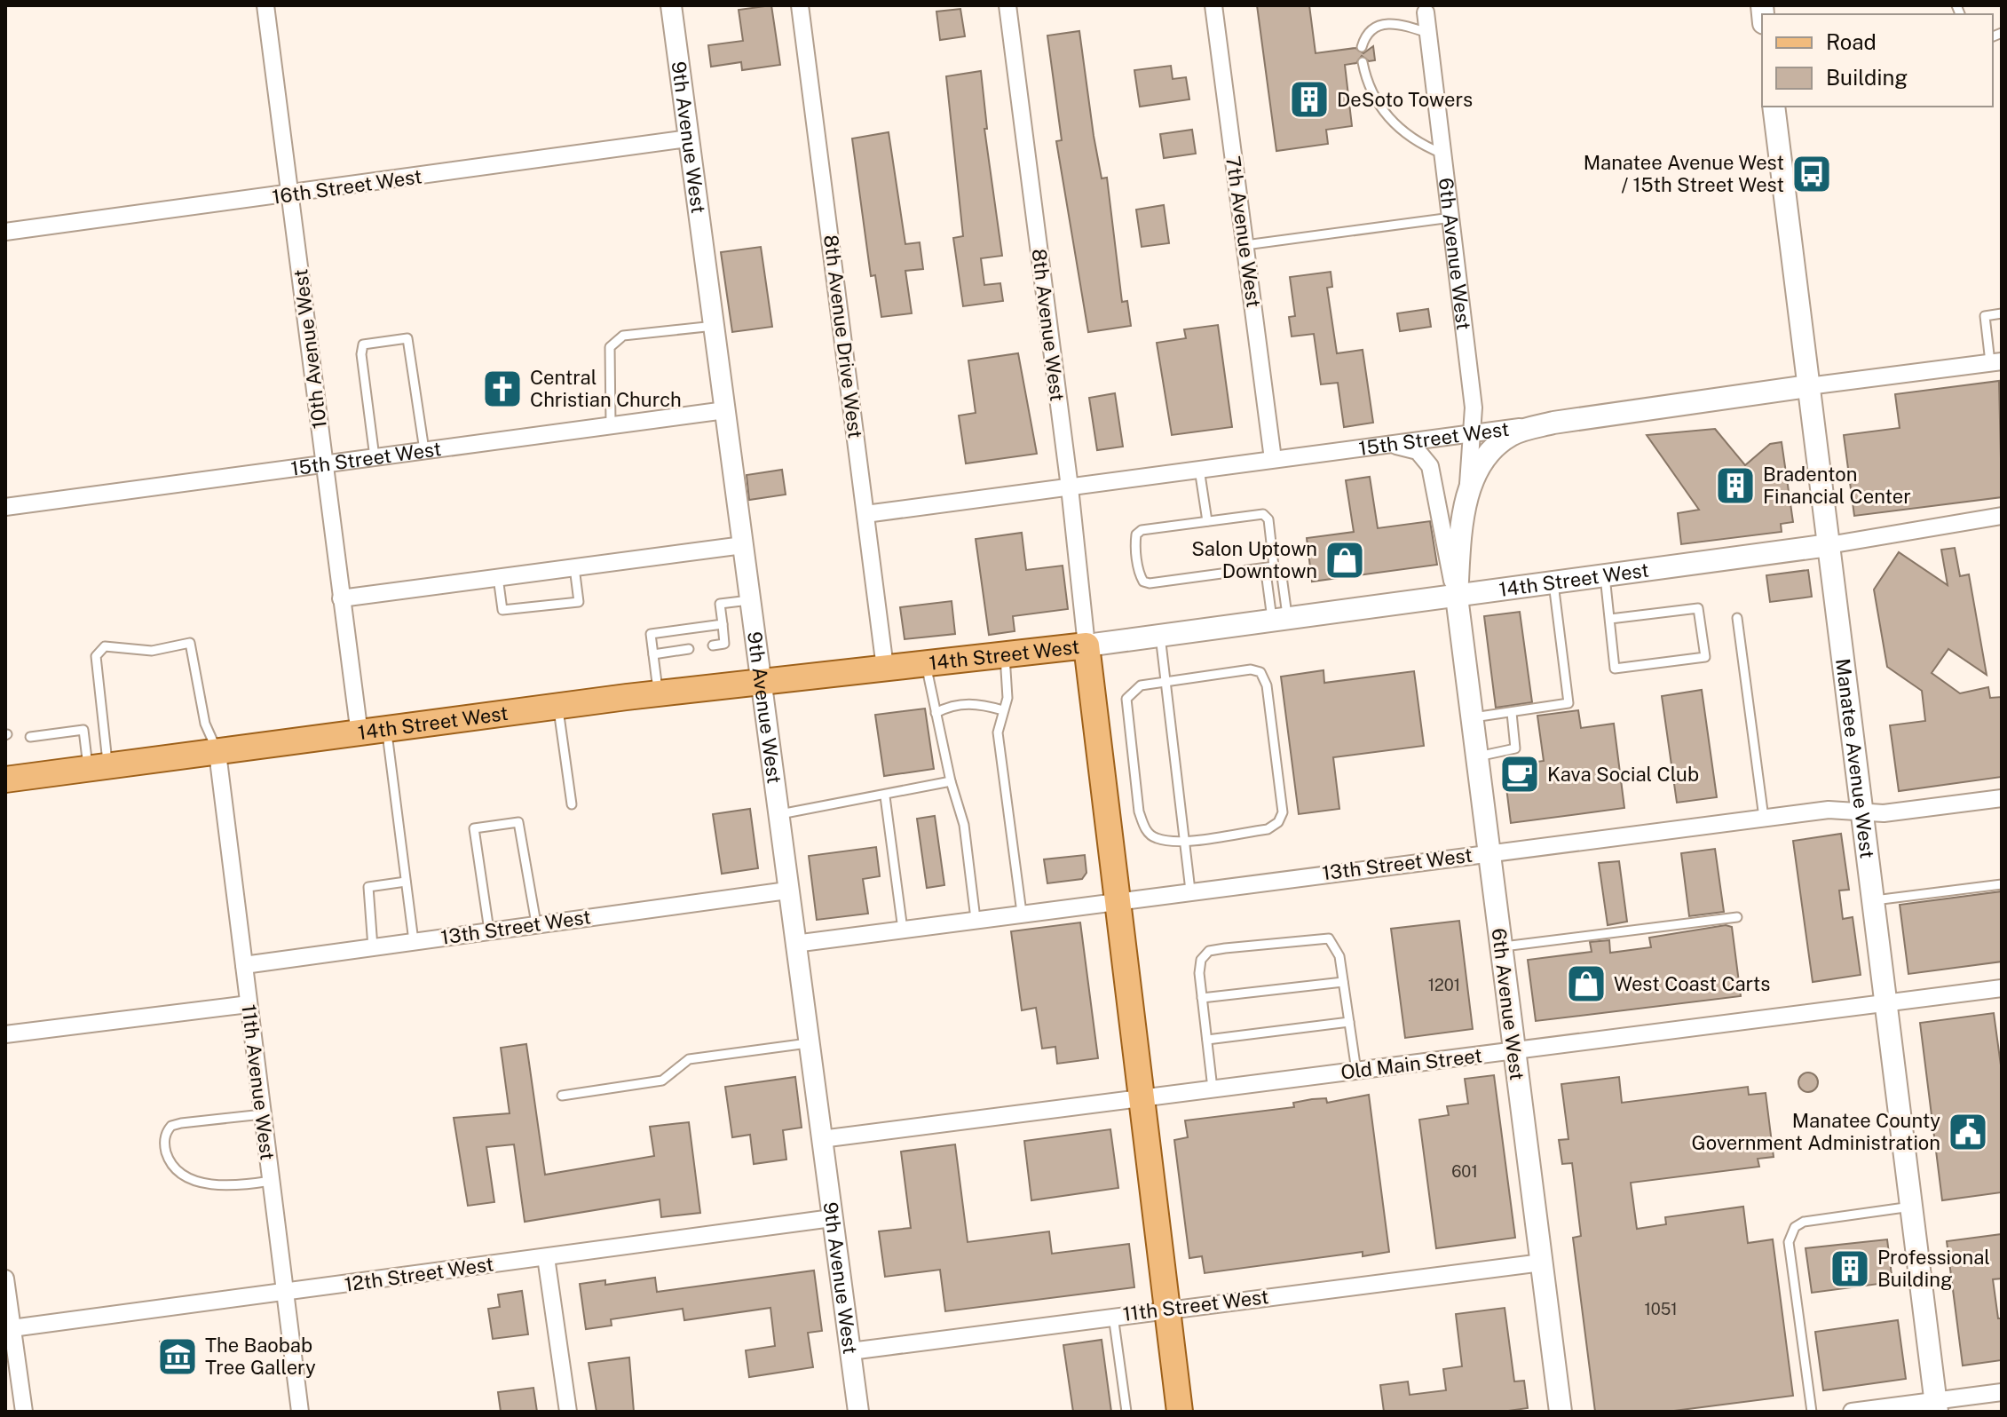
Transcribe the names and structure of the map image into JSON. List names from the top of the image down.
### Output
{
  "streets": {
    "main road": [
      "6th Avenue West",
      "15th Street West",
      "14th Street West",
      "Manatee Avenue West"
    ],
    "street": [
      "9th Avenue West",
      "16th Street West",
      "7th Avenue West",
      "8th Avenue West",
      "8th Avenue Drive West",
      "10th Avenue West",
      "13th Street West",
      "Old Main Street",
      "11th Avenue West",
      "12th Street West",
      "11th Street West"
    ]
  },
  "crossings": [
    ["9th Avenue West", "16th Street West"],
    ["9th Avenue West", "15th Street West"],
    ["9th Avenue West", "14th Street West"],
    ["9th Avenue West", "13th Street West"],
    ["9th Avenue West", "Old Main Street"],
    ["9th Avenue West", "12th Street West"],
    ["9th Avenue West", "11th Street West"],
    ["16th Street West", "10th Avenue West"],
    ["7th Avenue West", "15th Street West"],
    ["6th Avenue West", "15th Street West"],
    ["6th Avenue West", "14th Street West"],
    ["6th Avenue West", "13th Street West"],
    ["6th Avenue West", "Old Main Street"],
    ["6th Avenue West", "11th Street West"],
    ["8th Avenue West", "15th Street West"],
    ["8th Avenue West", "14th Street West"],
    ["8th Avenue Drive West", "15th Street West"],
    ["8th Avenue Drive West", "14th Street West"],
    ["10th Avenue West", "15th Street West"],
    ["10th Avenue West", "14th Street West"],
    ["15th Street West", "Manatee Avenue West"],
    ["14th Street West", "Manatee Avenue West"],
    ["14th Street West", "11th Avenue West"],
    ["Manatee Avenue West", "13th Street West"],
    ["Manatee Avenue West", "Old Main Street"],
    ["13th Street West", "11th Avenue West"],
    ["11th Avenue West", "12th Street West"]
  ],
  "places": {
    "building": ["DeSoto Towers", "Bradenton Financial Center", "Professional Building"],
    "bus stop": ["Manatee Avenue West / 15th Street West"],
    "church": ["Central Christian Church"],
    "shop": ["Salon Uptown Downtown", "West Coast Carts"],
    "cafe": ["Kava Social Club"],
    "public building": ["Manatee County Government Administration"],
    "museum": ["The Baobab Tree Gallery"]
  },
  "house_numbers": ["1201", "601", "1051"],
  "legend": ["Road", "Building"]
}
